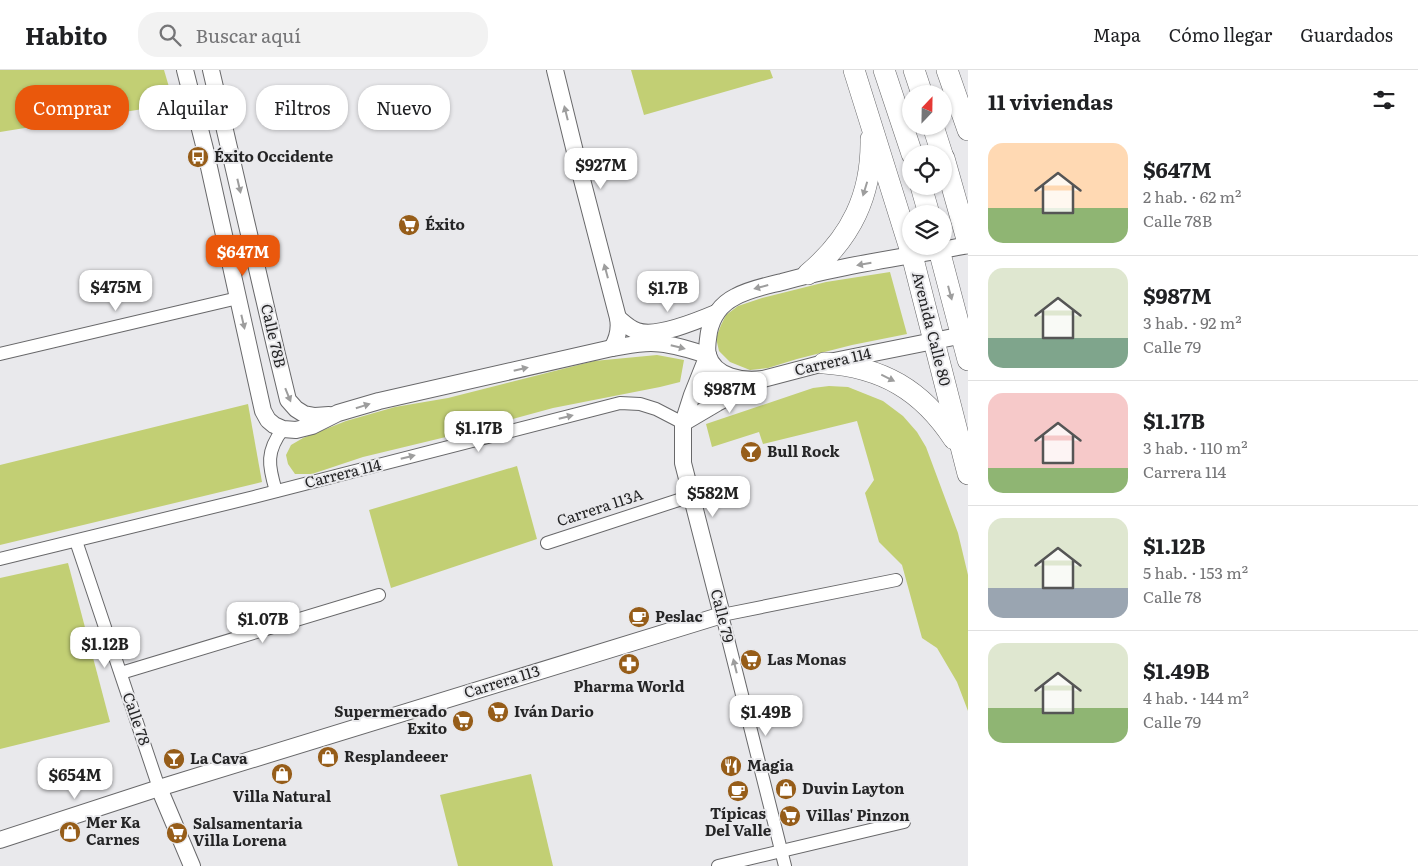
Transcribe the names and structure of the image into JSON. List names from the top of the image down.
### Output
{
  "streets": {
    "highway": ["Avenida Calle 80"],
    "street": [
      "Calle 78B",
      "Carrera 114",
      "Carrera 113A",
      "Calle 79",
      "Carrera 113",
      "Calle 78"
    ]
  },
  "crossings": [
    ["Avenida Calle 80", "Carrera 114"],
    ["Carrera 114", "Calle 79"],
    ["Carrera 114", "Calle 78"],
    ["Carrera 113A", "Calle 79"],
    ["Calle 79", "Carrera 113"],
    ["Carrera 113", "Calle 78"]
  ],
  "one_way": ["Calle 79"],
  "places": {
    "bus stop": ["Éxito Occidente"],
    "supermarket": [
      "Éxito",
      "Las Monas",
      "Iván Dario",
      "Supermercado Exito",
      "Villas' Pinzon",
      "Salsamentaria Villa Lorena"
    ],
    "bar": ["Bull Rock", "La Cava"],
    "cafe": ["Peslac", "Típicas Del Valle"],
    "pharmacy": ["Pharma World"],
    "shop": [
      "Resplandeeer",
      "Villa Natural",
      "Duvin Layton",
      "Mer Ka Carnes"
    ],
    "restaurant": ["Magia"]
  },
  "north": "top",
  "page": {
    "header": "Habito",
    "search": "Buscar aquí",
    "nav": ["Mapa", "Cómo llegar", "Guardados"],
    "heading": "11 viviendas",
    "chip": [
      "Comprar",
      "Alquilar",
      "Filtros",
      "Nuevo"
    ],
    "list": [
      {
        "name": "$647M",
        "note": "2 hab. · 62 m² · Calle 78B"
      },
      {
        "name": "$987M",
        "note": "3 hab. · 92 m² · Calle 79"
      },
      {
        "name": "$1.17B",
        "note": "3 hab. · 110 m² · Carrera 114"
      },
      {
        "name": "$1.12B",
        "note": "5 hab. · 153 m² · Calle 78"
      },
      {
        "name": "$1.49B",
        "note": "4 hab. · 144 m² · Calle 79"
      }
    ],
    "price": [
      "$927M",
      "$647M",
      "$475M",
      "$1.7B",
      "$987M",
      "$1.17B",
      "$582M",
      "$1.07B",
      "$1.12B",
      "$1.49B",
      "$654M"
    ]
  }
}
